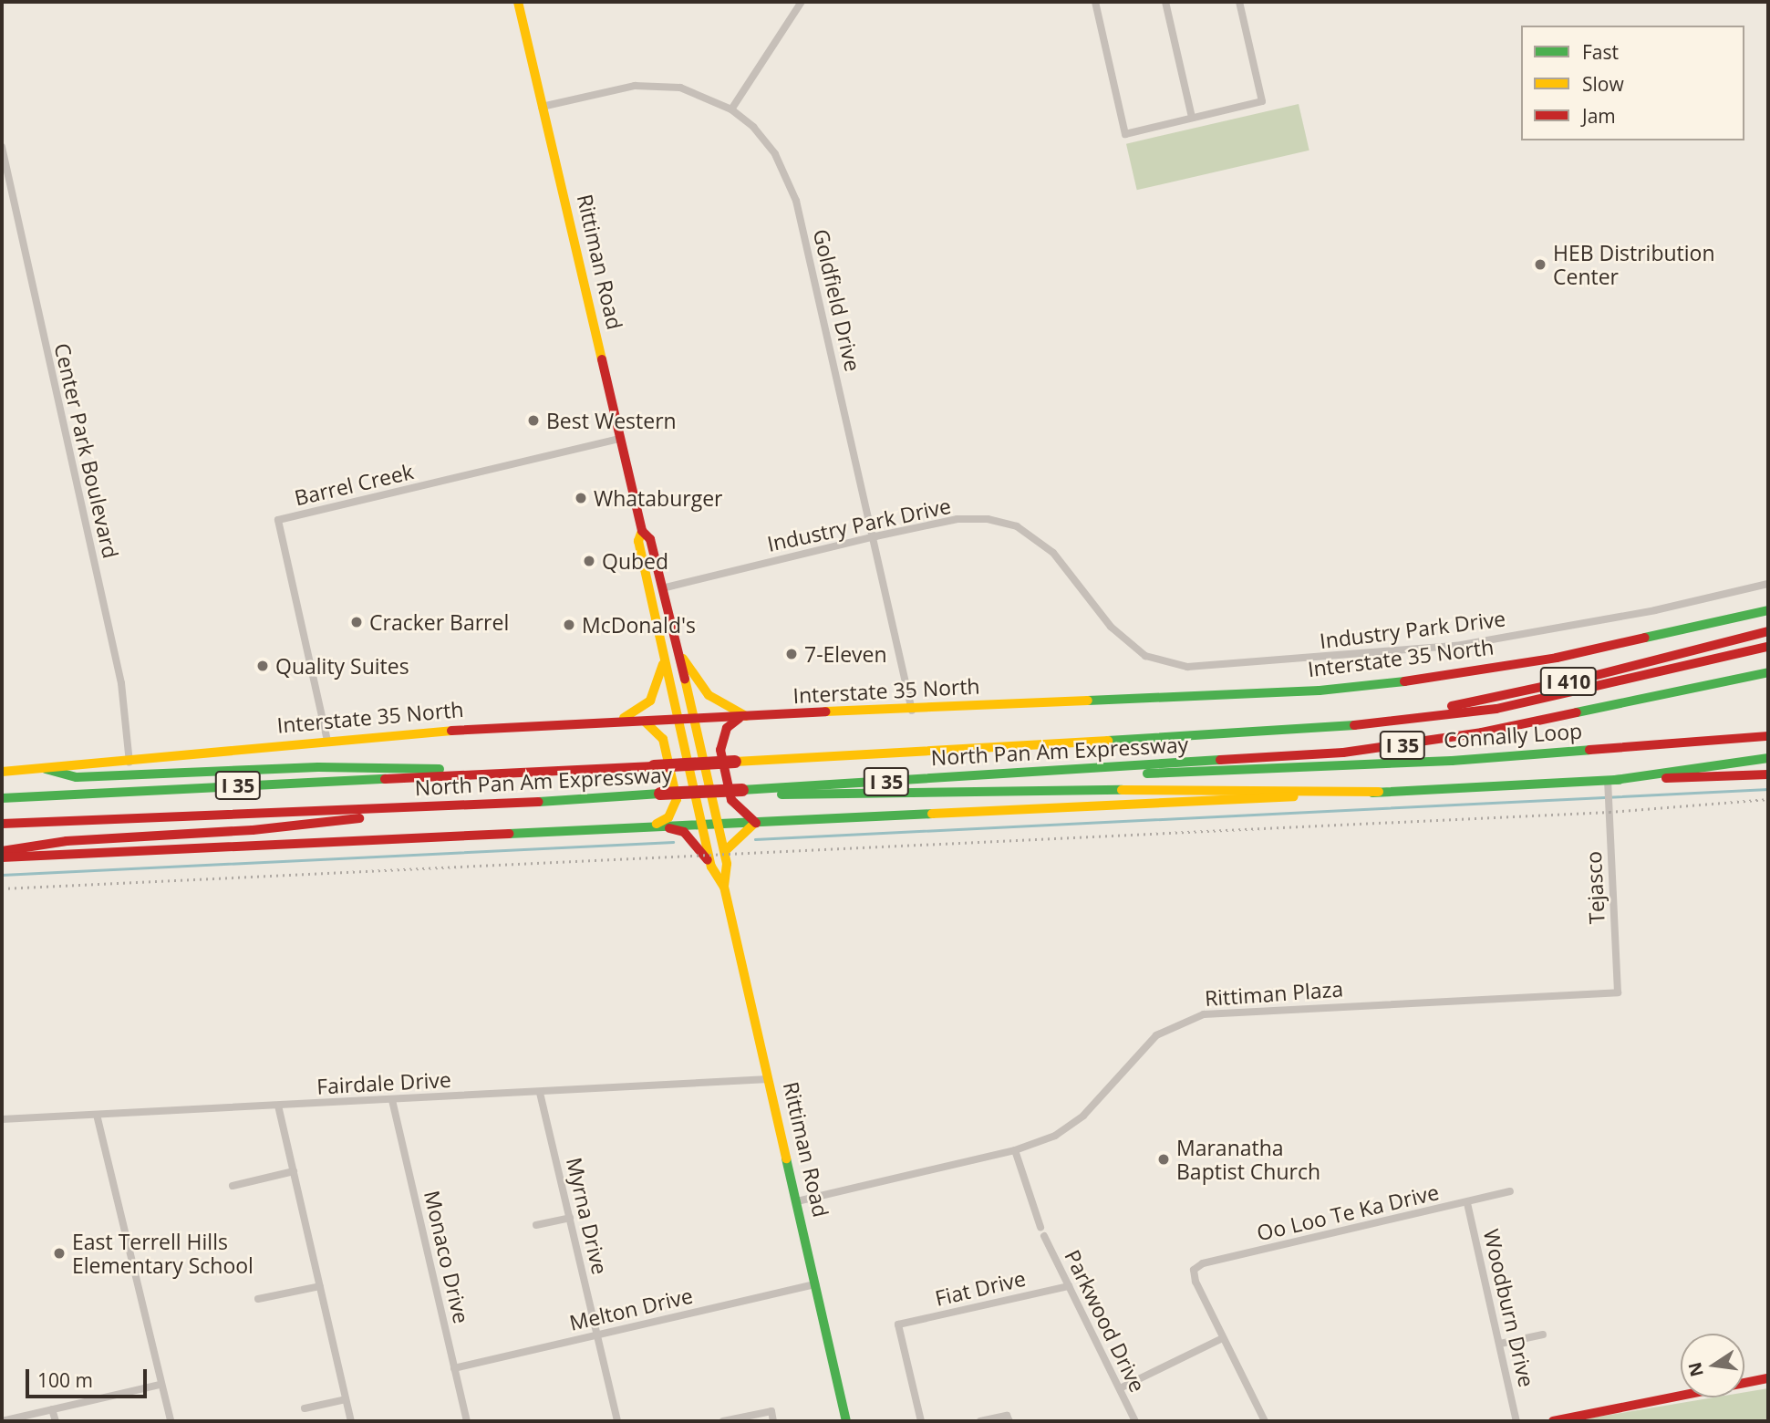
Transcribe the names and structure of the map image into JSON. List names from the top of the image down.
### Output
{
  "streets": {
    "main road": [
      "Rittiman Road",
      "Interstate 35 North",
      "I 410",
      "Connally Loop",
      "I 35",
      "North Pan Am Expressway"
    ],
    "street": [
      "Goldfield Drive",
      "Center Park Boulevard",
      "Barrel Creek",
      "Industry Park Drive",
      "Tejasco",
      "Rittiman Plaza",
      "Fairdale Drive",
      "Oo Loo Te Ka Drive",
      "Myrna Drive",
      "Monaco Drive",
      "Fiat Drive",
      "Woodburn Drive",
      "Melton Drive",
      "Parkwood Drive"
    ]
  },
  "crossings": [
    ["Rittiman Road", "Goldfield Drive"],
    ["Rittiman Road", "Barrel Creek"],
    ["Rittiman Road", "Industry Park Drive"],
    ["Rittiman Road", "Interstate 35 North"],
    ["Rittiman Road", "Rittiman Plaza"],
    ["Rittiman Road", "Fairdale Drive"],
    ["Rittiman Road", "Melton Drive"],
    ["Goldfield Drive", "Industry Park Drive"],
    ["Goldfield Drive", "Interstate 35 North"],
    ["Center Park Boulevard", "Interstate 35 North"],
    ["Barrel Creek", "Interstate 35 North"],
    ["Connally Loop", "North Pan Am Expressway"],
    ["Tejasco", "Rittiman Plaza"],
    ["Fairdale Drive", "Myrna Drive"],
    ["Fairdale Drive", "Monaco Drive"],
    ["Oo Loo Te Ka Drive", "Woodburn Drive"],
    ["Myrna Drive", "Melton Drive"],
    ["Monaco Drive", "Melton Drive"],
    ["Fiat Drive", "Parkwood Drive"]
  ],
  "places": [
    "HEB Distribution Center",
    "Best Western",
    "Whataburger",
    "Qubed",
    "Cracker Barrel",
    "McDonald's",
    "7-Eleven",
    "Quality Suites",
    "Maranatha Baptist Church",
    "East Terrell Hills Elementary School"
  ],
  "legend": ["Fast", "Slow", "Jam"],
  "scale_bar": "100 m",
  "north": "left"
}
